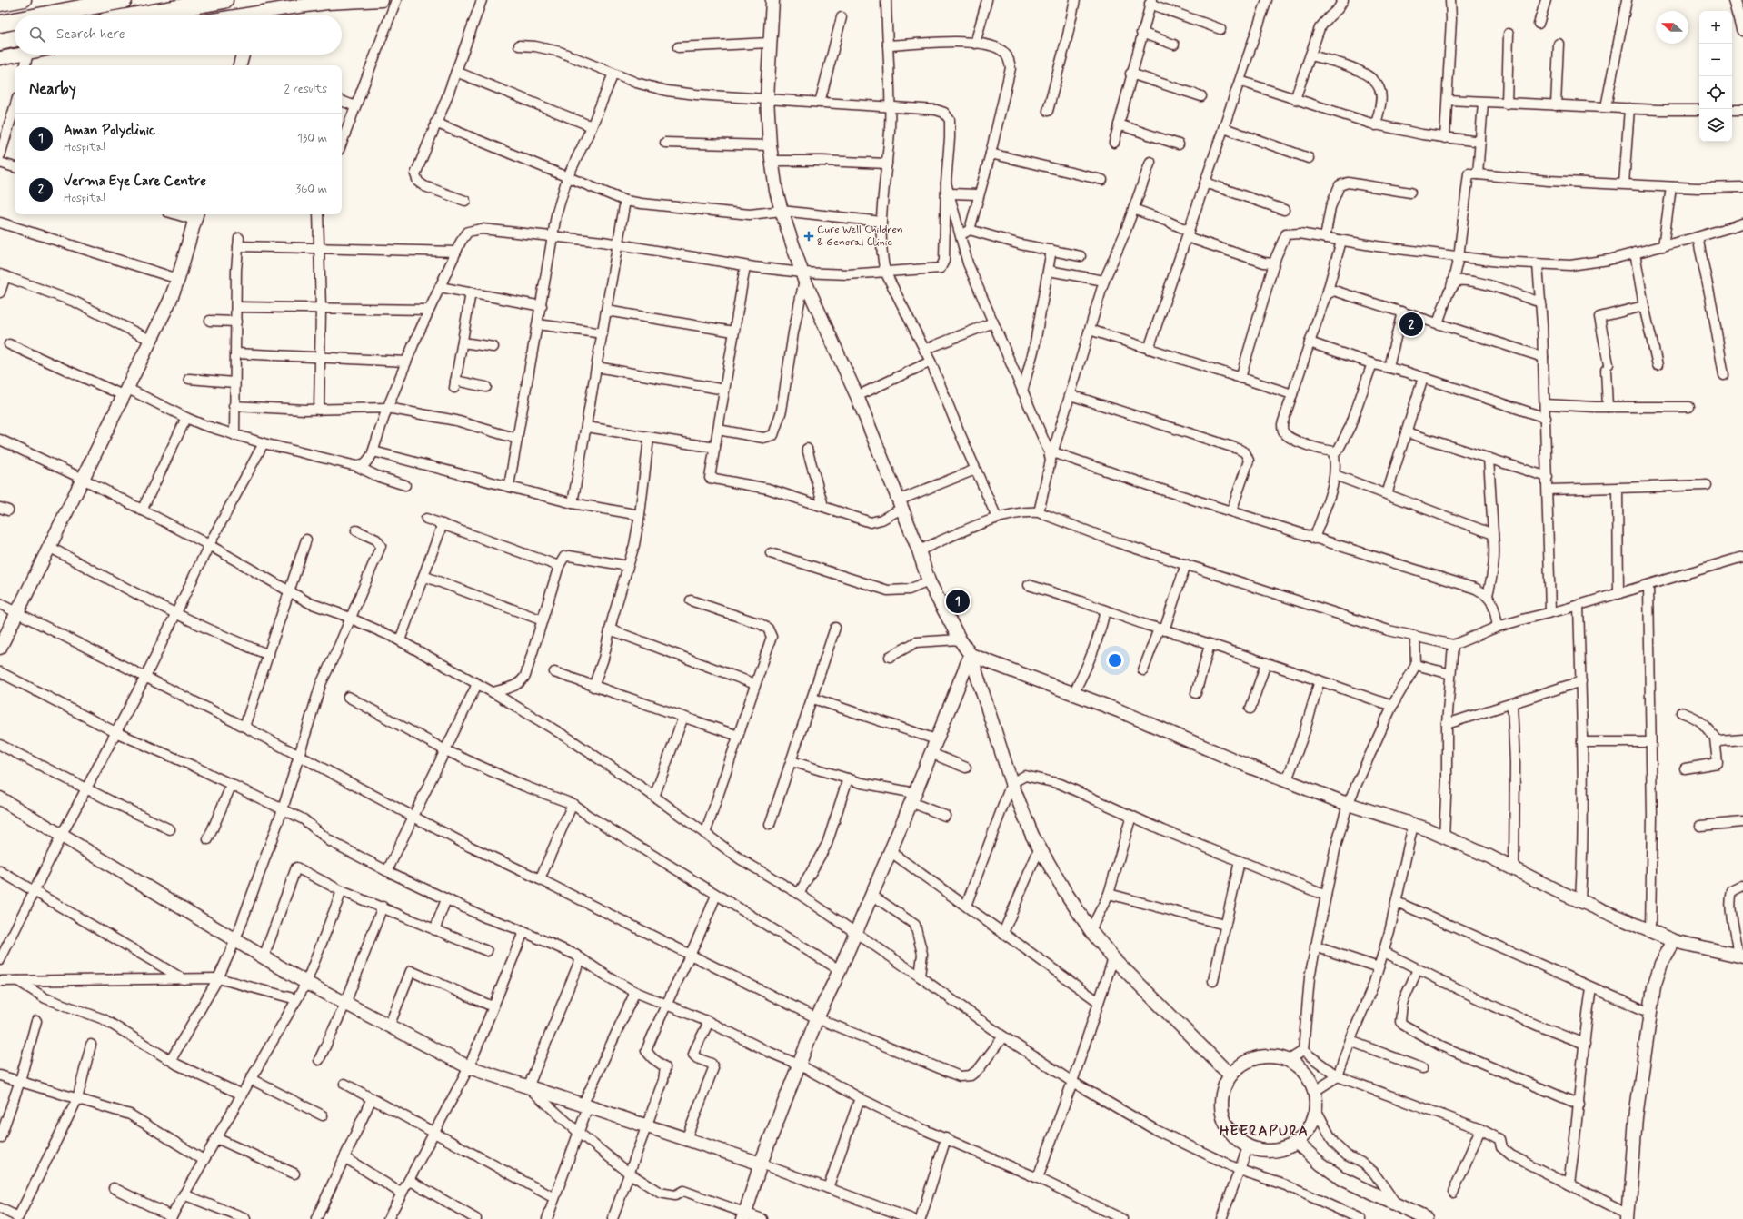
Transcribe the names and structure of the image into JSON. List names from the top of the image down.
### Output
{
  "districts": ["HEERAPURA"],
  "places": {
    "health": ["Cure Well Children & General Clinic"]
  },
  "north": "left",
  "page": {
    "map_buttons": ["+", "−"],
    "search": "Search here",
    "heading": ["Nearby", "2 results"],
    "list": [
      {
        "mark": "1",
        "name": "Aman Polyclinic",
        "note": "Hospital",
        "value": "130 m"
      },
      {
        "mark": "2",
        "name": "Verma Eye Care Centre",
        "note": "Hospital",
        "value": "360 m"
      }
    ],
    "pins": ["2", "1"]
  }
}
